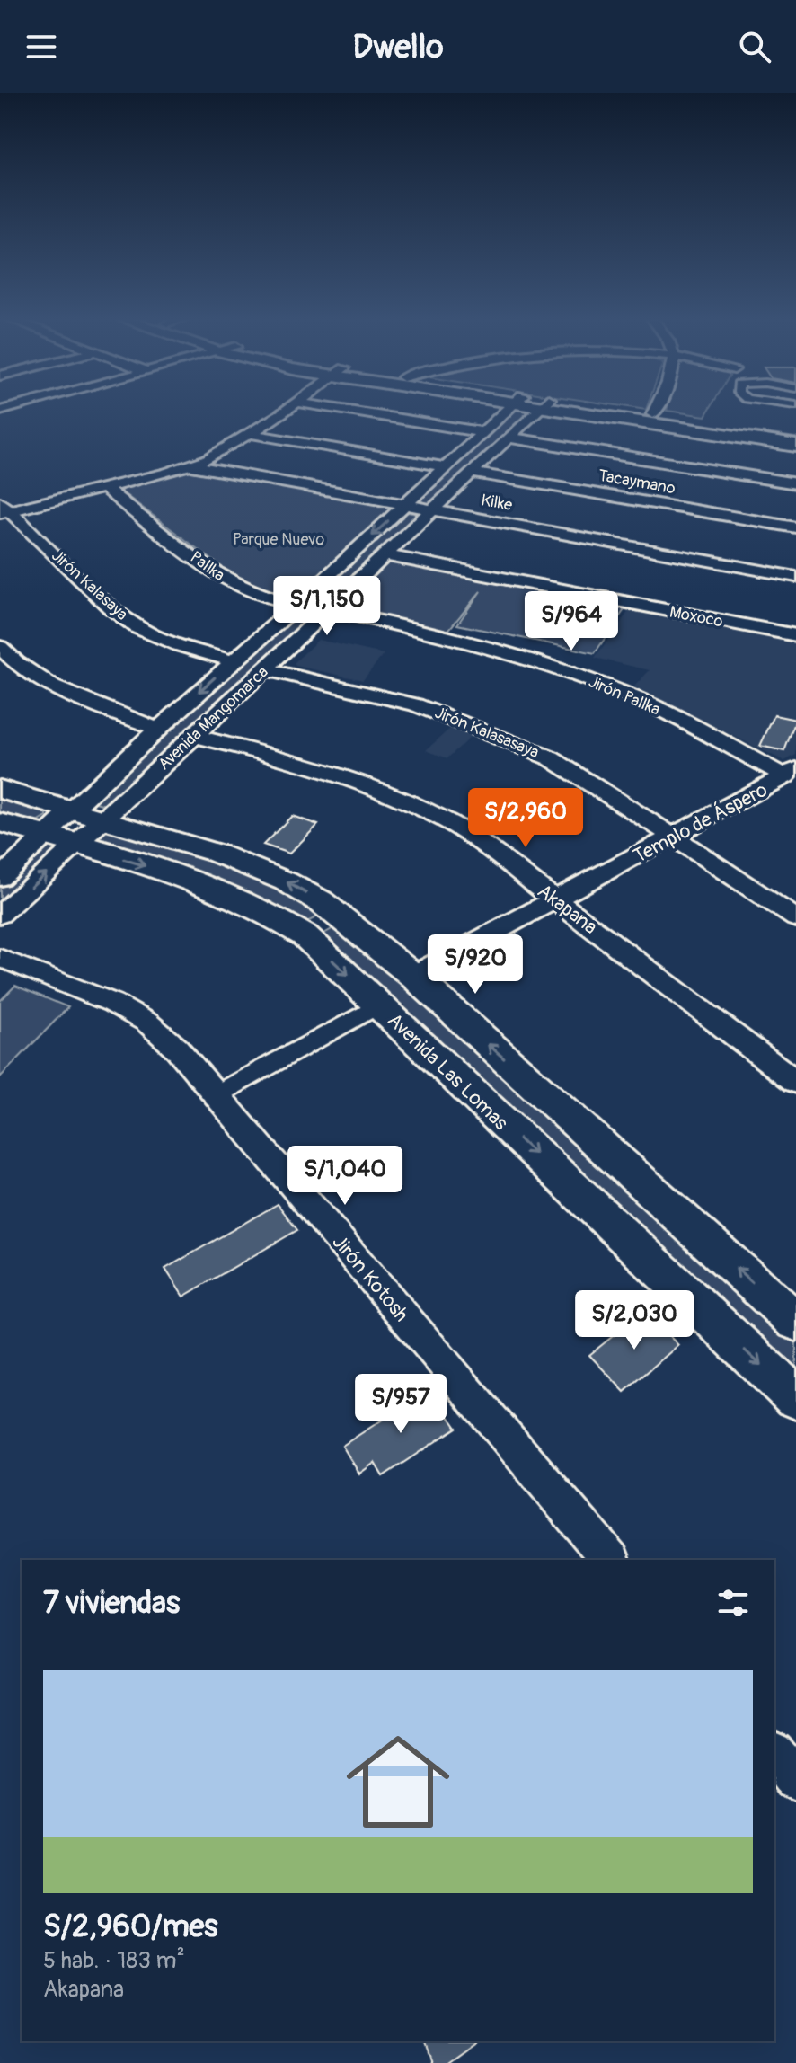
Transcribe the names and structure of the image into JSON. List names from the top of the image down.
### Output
{
  "streets": {
    "street": [
      "Tacaymano",
      "Kilke",
      "Pallka",
      "Jirón Kalasaya",
      "Moxoco",
      "Jirón Pallka",
      "Avenida Mangomarca",
      "Jirón Kalasasaya",
      "Templo de Áspero",
      "Akapana",
      "Avenida Las Lomas",
      "Jirón Kotosh"
    ]
  },
  "crossings": [
    ["Tacaymano", "Avenida Mangomarca"],
    ["Kilke", "Avenida Mangomarca"],
    ["Pallka", "Jirón Pallka"],
    ["Pallka", "Avenida Mangomarca"],
    ["Jirón Kalasaya", "Avenida Mangomarca"],
    ["Moxoco", "Avenida Mangomarca"],
    ["Jirón Pallka", "Avenida Mangomarca"],
    ["Jirón Pallka", "Templo de Áspero"],
    ["Avenida Mangomarca", "Jirón Kalasasaya"],
    ["Avenida Mangomarca", "Akapana"],
    ["Avenida Mangomarca", "Avenida Las Lomas"],
    ["Jirón Kalasasaya", "Templo de Áspero"],
    ["Templo de Áspero", "Akapana"]
  ],
  "parks": ["Parque Nuevo"],
  "page": {
    "header": "Dwello",
    "price": [
      "S/1,150",
      "S/964",
      "S/2,960",
      "S/920",
      "S/1,040",
      "S/2,030",
      "S/957"
    ],
    "heading": "7 viviendas",
    "list": [
      {
        "name": "S/2,960/mes",
        "note": "5 hab. · 183 m² · Akapana"
      }
    ]
  }
}
